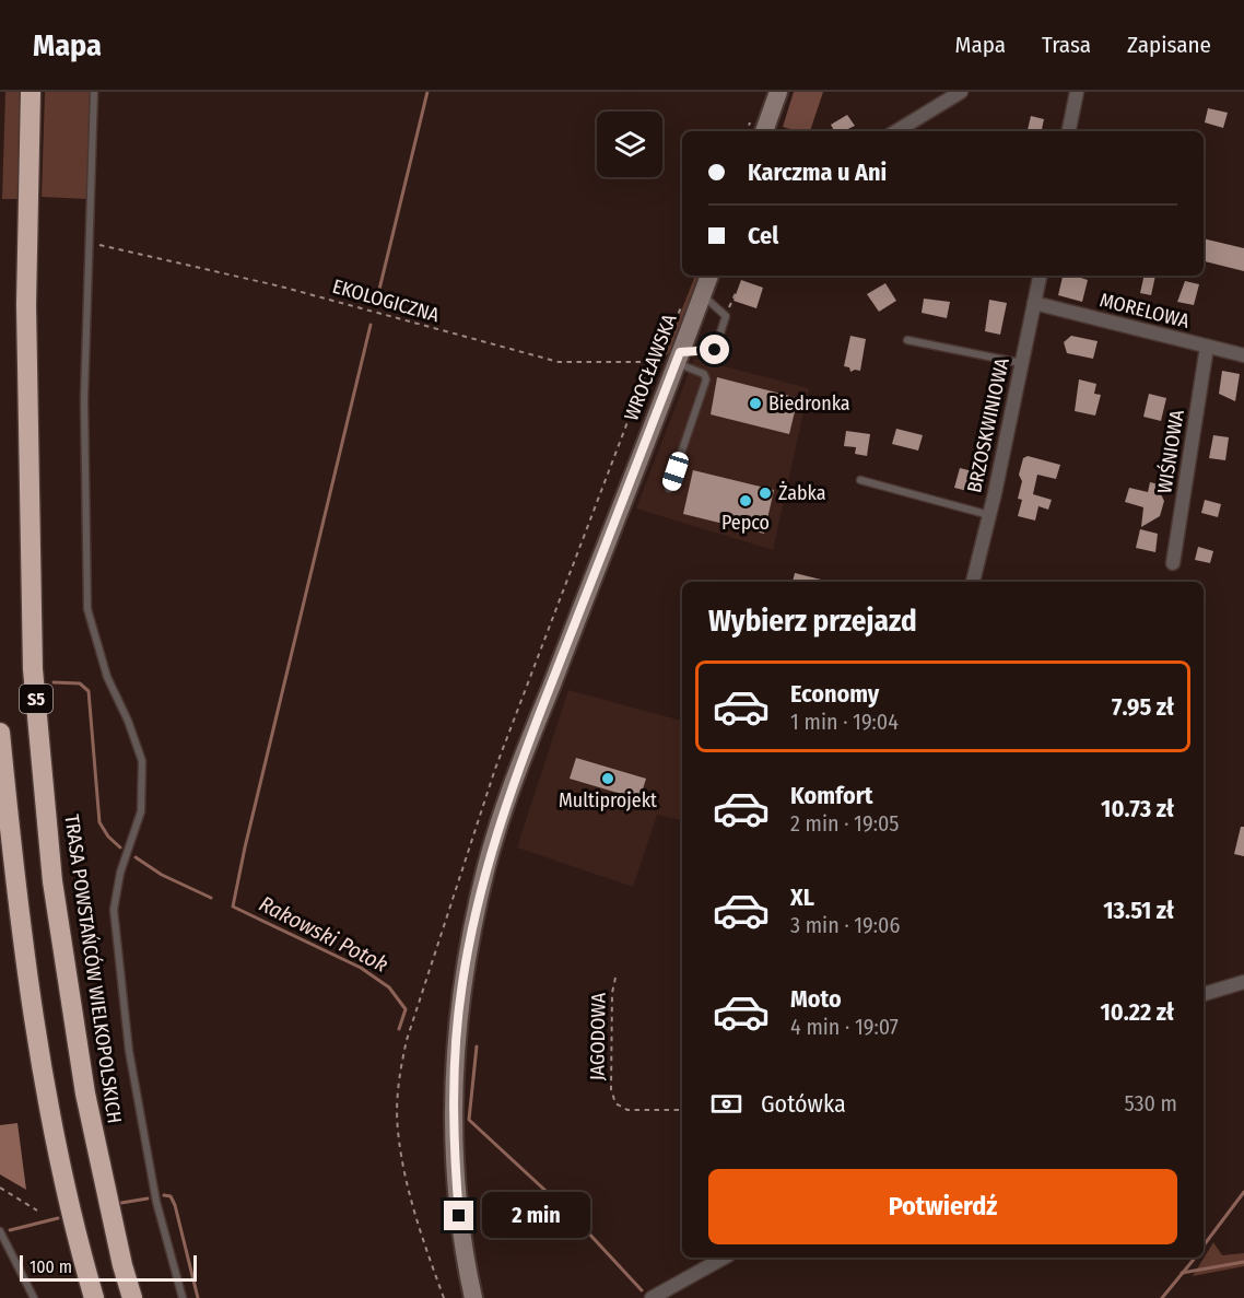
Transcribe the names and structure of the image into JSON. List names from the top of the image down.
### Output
{
  "streets": {
    "highway": ["S5", "TRASA POWSTAŃCÓW WIELKOPOLSKICH"],
    "main road": ["WROCŁAWSKA"],
    "street": ["MORELOWA", "BRZOSKWINIOWA", "WIŚNIOWA"],
    "path": ["EKOLOGICZNA", "JAGODOWA"]
  },
  "crossings": [
    ["EKOLOGICZNA", "WROCŁAWSKA"],
    ["MORELOWA", "BRZOSKWINIOWA"],
    ["MORELOWA", "WIŚNIOWA"]
  ],
  "water": ["Rakowski Potok"],
  "places": [
    "Biedronka",
    "Żabka",
    "Pepco",
    "Multiprojekt"
  ],
  "scale_bar": "100 m",
  "page": {
    "header": "Mapa",
    "nav": ["Mapa", "Trasa", "Zapisane"],
    "banner": ["Karczma u Ani", "Cel"],
    "heading": "Wybierz przejazd",
    "list": [
      {
        "name": "Economy",
        "note": "1 min · 19:04",
        "value": "7.95 zł"
      },
      {
        "name": "Komfort",
        "note": "2 min · 19:05",
        "value": "10.73 zł"
      },
      {
        "name": "XL",
        "note": "3 min · 19:06",
        "value": "13.51 zł"
      },
      {
        "name": "Moto",
        "note": "4 min · 19:07",
        "value": "10.22 zł"
      }
    ],
    "pay": ["Gotówka", "530 m"],
    "buttons": "Potwierdź",
    "bubble": "2 min",
    "scale": "100 m"
  }
}
